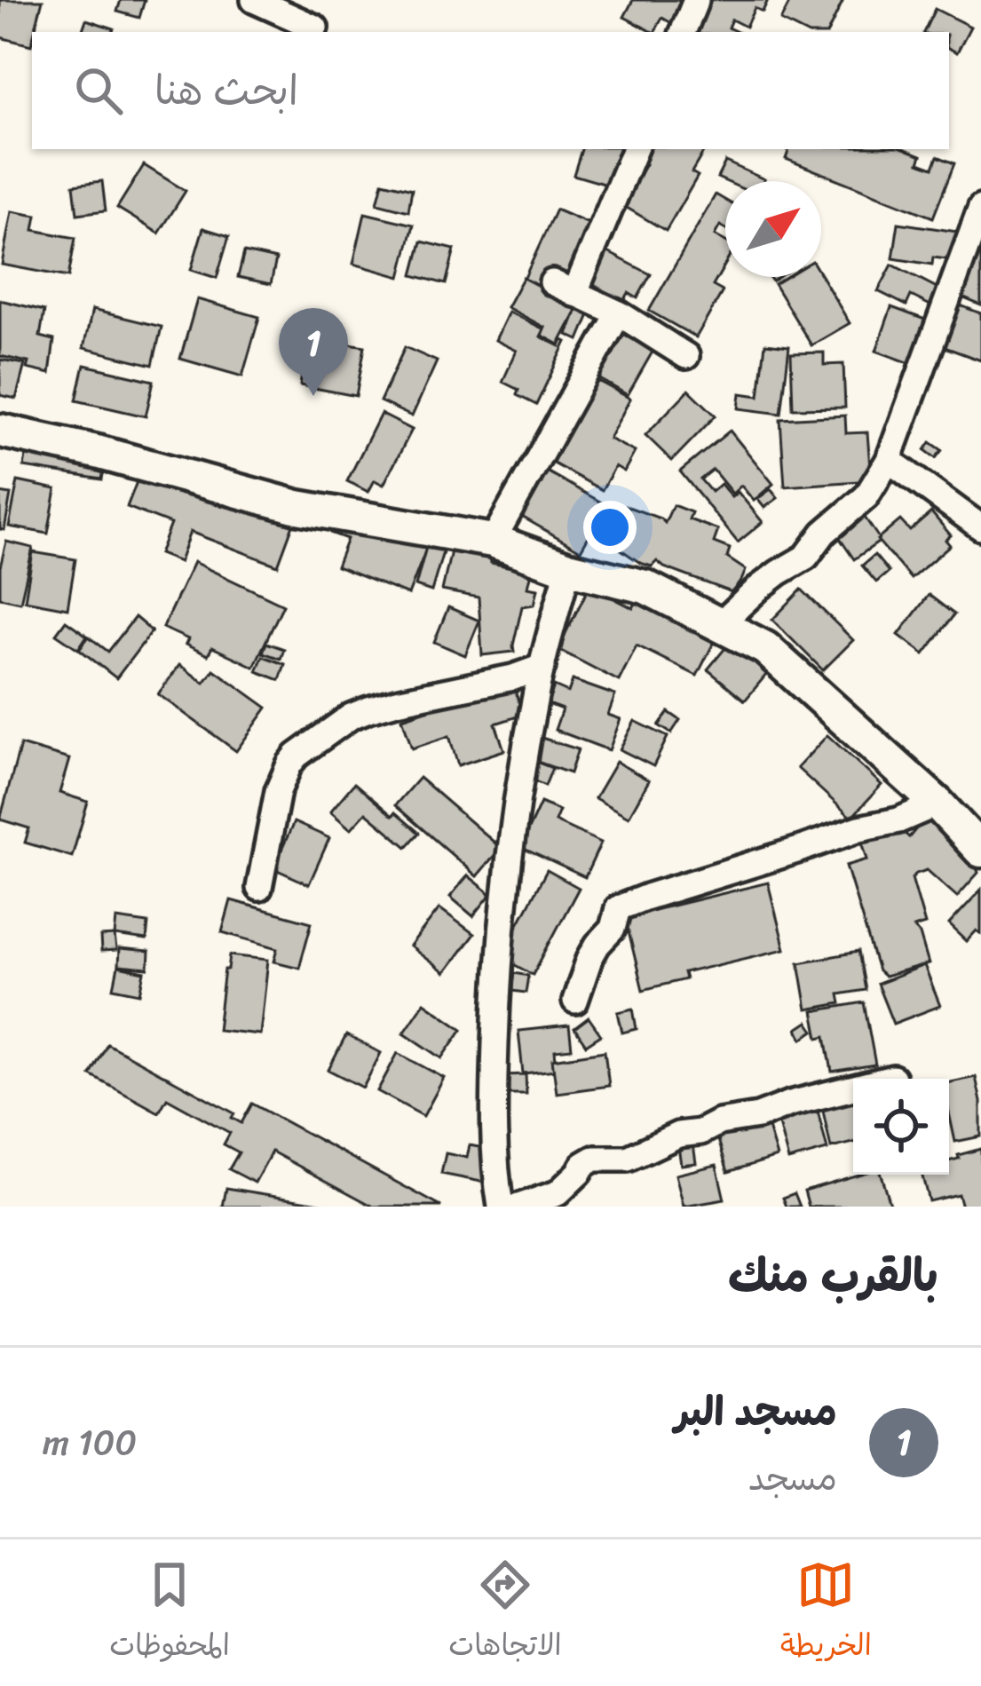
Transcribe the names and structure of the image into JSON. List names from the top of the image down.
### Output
{
  "north": "top right",
  "page": {
    "search": "ابحث هنا",
    "pins": "1",
    "heading": "بالقرب منك",
    "list": [
      {
        "mark": "1",
        "name": "مسجد البر",
        "note": "مسجد",
        "value": "100 m"
      }
    ],
    "nav": ["الخريطة", "الاتجاهات", "المحفوظات"]
  }
}
